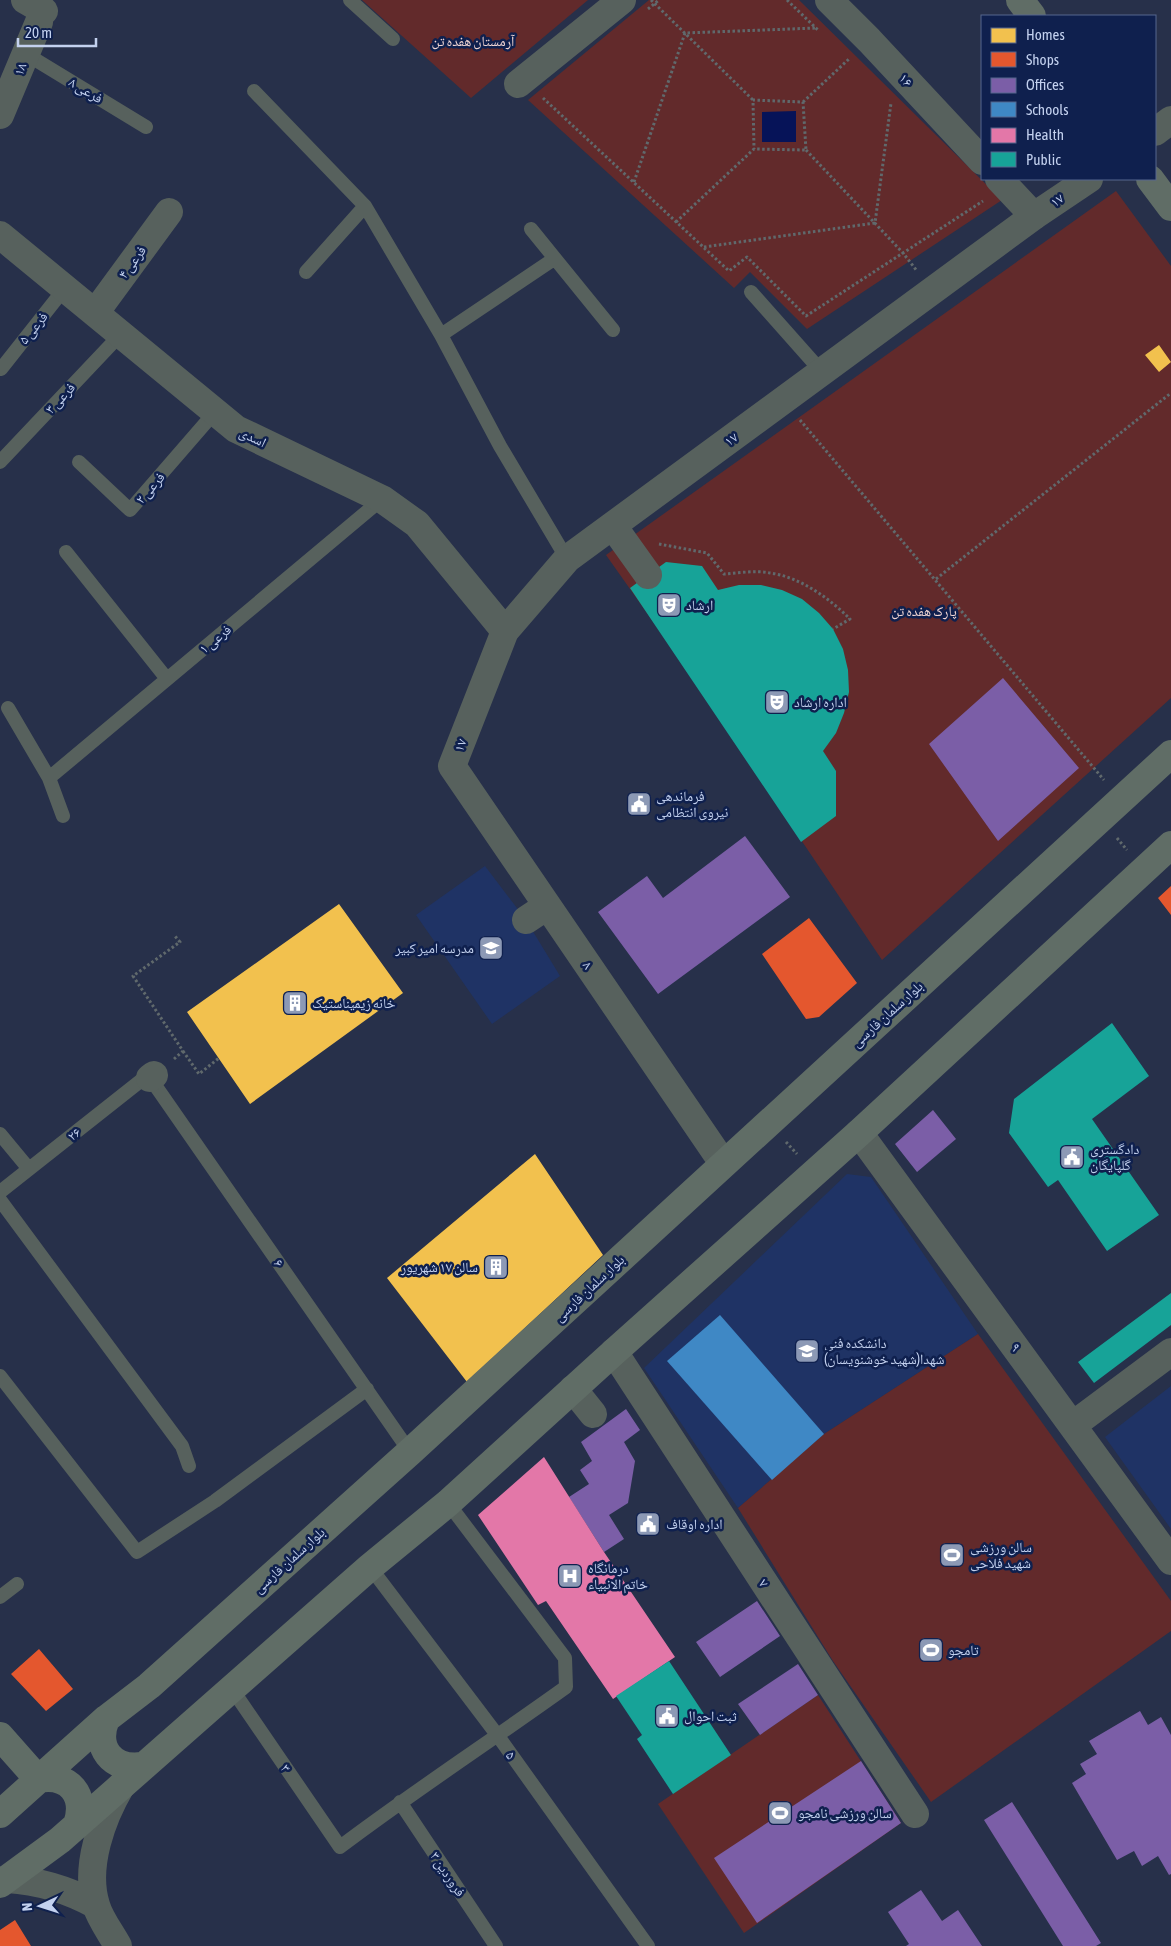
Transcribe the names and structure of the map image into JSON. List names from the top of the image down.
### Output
{
  "streets": {
    "main road": ["بلوار سلمان فارسی"],
    "street": [
      "۱۸",
      "۱۶",
      "۱۷",
      "فرعی ۴",
      "اسدی",
      "۸",
      "۹",
      "۷"
    ],
    "lane": [
      "فرعی ۸",
      "فرعی ۵",
      "فرعی ۳",
      "فرعی ۲",
      "فرعی ۱",
      "۲۶",
      "۶",
      "۵",
      "۳",
      "فروردین ۳"
    ]
  },
  "crossings": [
    ["۱۸", "فرعی ۸"],
    ["۱۷", "اسدی"],
    ["۱۷", "۸"],
    ["فرعی ۴", "اسدی"],
    ["فرعی ۵", "اسدی"],
    ["فرعی ۳", "اسدی"],
    ["اسدی", "فرعی ۲"],
    ["اسدی", "فرعی ۱"],
    ["۸", "بلوار سلمان فارسی"],
    ["بلوار سلمان فارسی", "۶"],
    ["۲۶", "۶"],
    ["۳", "فروردین ۳"]
  ],
  "parks": ["آرمستان هفده تن", "پارک هفده تن"],
  "places": {
    "theatre": ["ارشاد", "اداره ارشاد"],
    "public building": [
      "فرماندهی نیروی انتظامی",
      "دادگستری گلپایگان",
      "اداره اوقاف",
      "ثبت احوال"
    ],
    "school or university": ["مدرسه امیر کبیر", "دانشکده فنی شهدا(شهید خوشنویسان)"],
    "building": ["خانه زیمیناستیک", "سالن ۱۷ شهریور"],
    "sports": ["سالن ورزشی شهید فلاحی", "تامجو", "سالن ورزشی نامجو"],
    "hospital": ["درمانگاه خاتم الانبیاء"]
  },
  "legend": [
    "Homes",
    "Shops",
    "Offices",
    "Schools",
    "Health",
    "Public"
  ],
  "scale_bar": "20 m",
  "north": "left"
}
